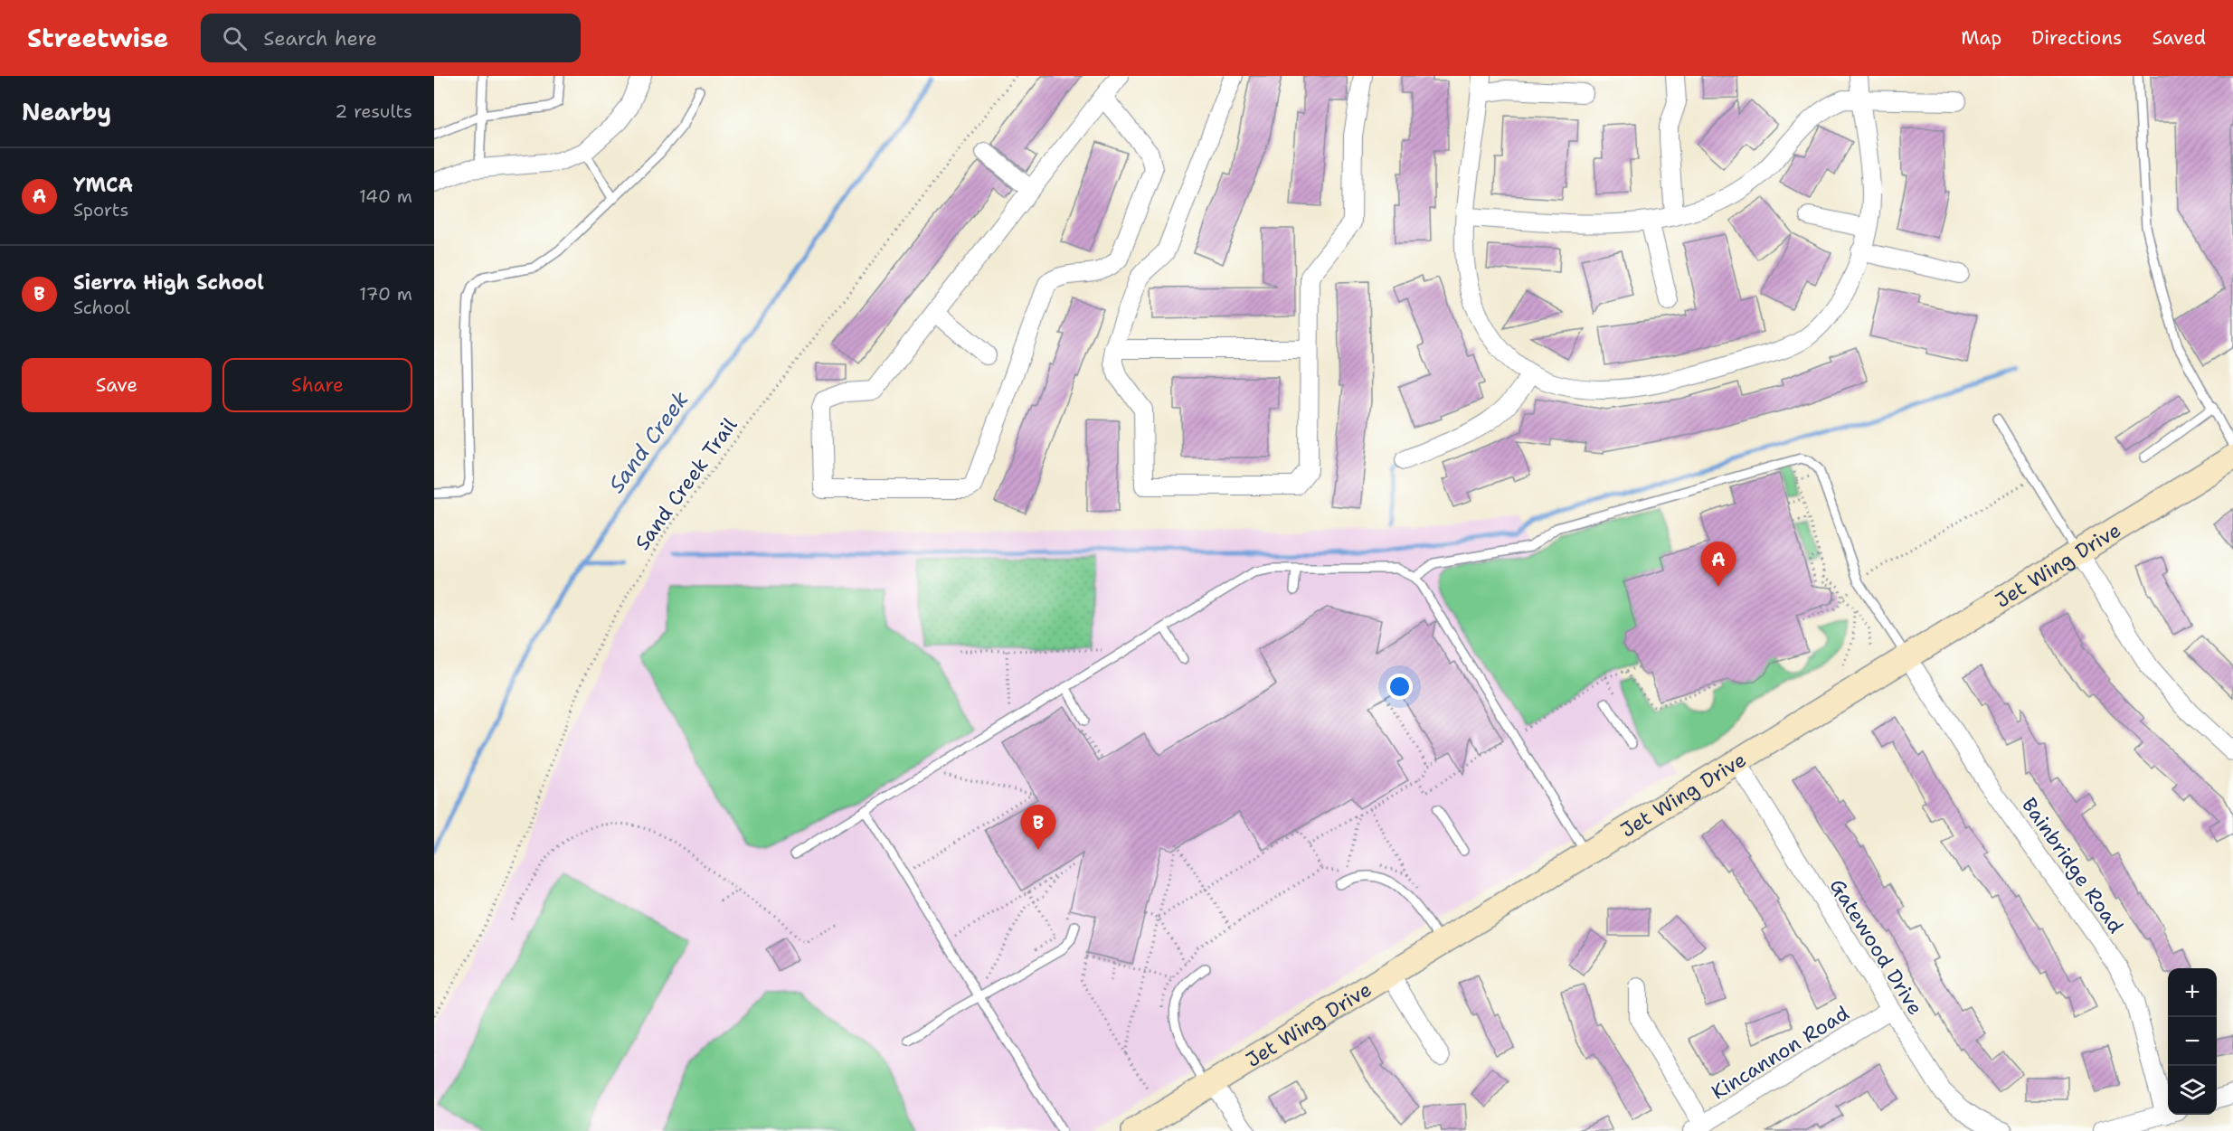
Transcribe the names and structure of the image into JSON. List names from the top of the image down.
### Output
{
  "streets": {
    "main road": ["Jet Wing Drive"],
    "street": ["Bainbridge Road", "Gatewood Drive", "Kincannon Road"],
    "path": ["Sand Creek Trail"]
  },
  "crossings": [
    ["Jet Wing Drive", "Bainbridge Road"],
    ["Jet Wing Drive", "Gatewood Drive"],
    ["Gatewood Drive", "Kincannon Road"]
  ],
  "water": ["Sand Creek"],
  "page": {
    "header": "Streetwise",
    "search": "Search here",
    "nav": ["Map", "Directions", "Saved"],
    "heading": ["Nearby", "2 results"],
    "list": [
      {
        "mark": "A",
        "name": "YMCA",
        "note": "Sports",
        "value": "140 m"
      },
      {
        "mark": "B",
        "name": "Sierra High School",
        "note": "School",
        "value": "170 m"
      }
    ],
    "buttons": ["Save", "Share"],
    "pins": ["A", "B"],
    "map_buttons": ["+", "−"]
  }
}
